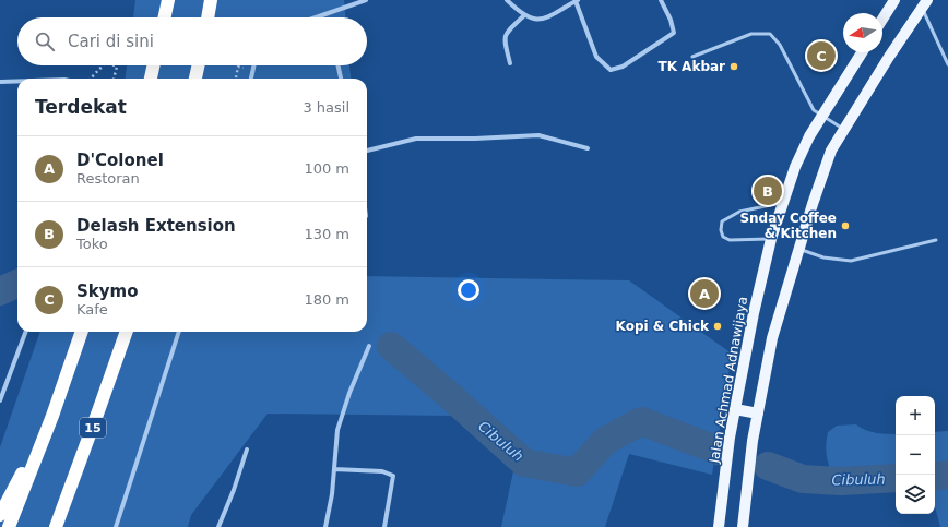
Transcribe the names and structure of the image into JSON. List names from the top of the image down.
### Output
{
  "streets": {
    "highway": ["15"],
    "main road": ["Jalan Achmad Adnawijaya"]
  },
  "water": ["Cibuluh"],
  "places": ["TK Akbar", "Snday Coffee & Kitchen", "Kopi & Chick"],
  "north": "left",
  "page": {
    "search": "Cari di sini",
    "pins": ["C", "B", "A"],
    "heading": ["Terdekat", "3 hasil"],
    "list": [
      {
        "mark": "A",
        "name": "D'Colonel",
        "note": "Restoran",
        "value": "100 m"
      },
      {
        "mark": "B",
        "name": "Delash Extension",
        "note": "Toko",
        "value": "130 m"
      },
      {
        "mark": "C",
        "name": "Skymo",
        "note": "Kafe",
        "value": "180 m"
      }
    ],
    "map_buttons": ["+", "−"]
  }
}
